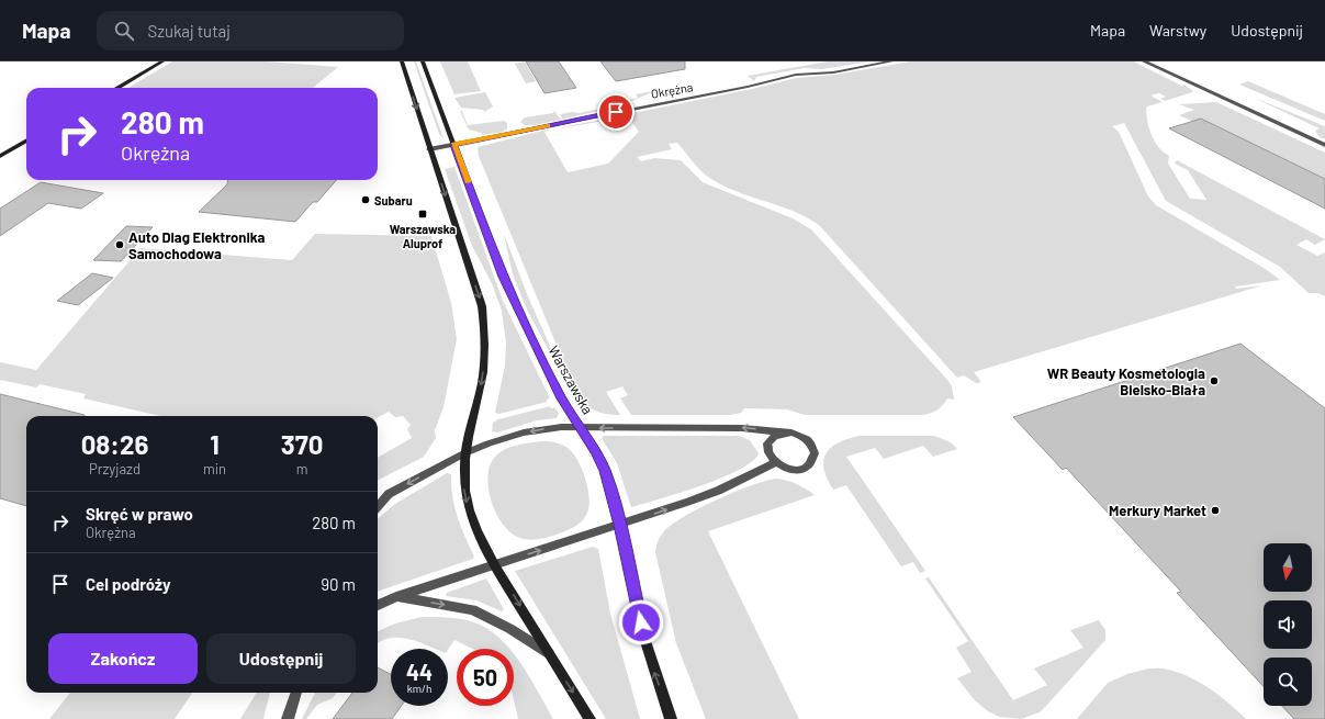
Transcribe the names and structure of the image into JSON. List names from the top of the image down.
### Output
{
  "streets": {
    "main road": ["Warszawska"],
    "street": ["Okrężna"]
  },
  "crossings": [
    ["Okrężna", "Warszawska"]
  ],
  "places": {
    "other": [
      "Subaru",
      "Auto Diag Elektronika Samochodowa",
      "WR Beauty Kosmetologia Bielsko-Biała",
      "Merkury Market"
    ],
    "transit": ["Warszawska Aluprof"]
  },
  "north": "bottom",
  "page": {
    "header": "Mapa",
    "search": "Szukaj tutaj",
    "nav": ["Mapa", "Warstwy", "Udostępnij"],
    "turn": ["280 m", "Okrężna"],
    "eta": [
      "08:26",
      "Przyjazd",
      "1",
      "min",
      "370",
      "m"
    ],
    "list": [
      {
        "name": "Skręć w prawo",
        "note": "Okrężna",
        "value": "280 m"
      },
      {
        "name": "Cel podróży",
        "value": "90 m"
      }
    ],
    "buttons": ["Zakończ", "Udostępnij"],
    "speed": "44 km/h",
    "limit": "50"
  }
}
